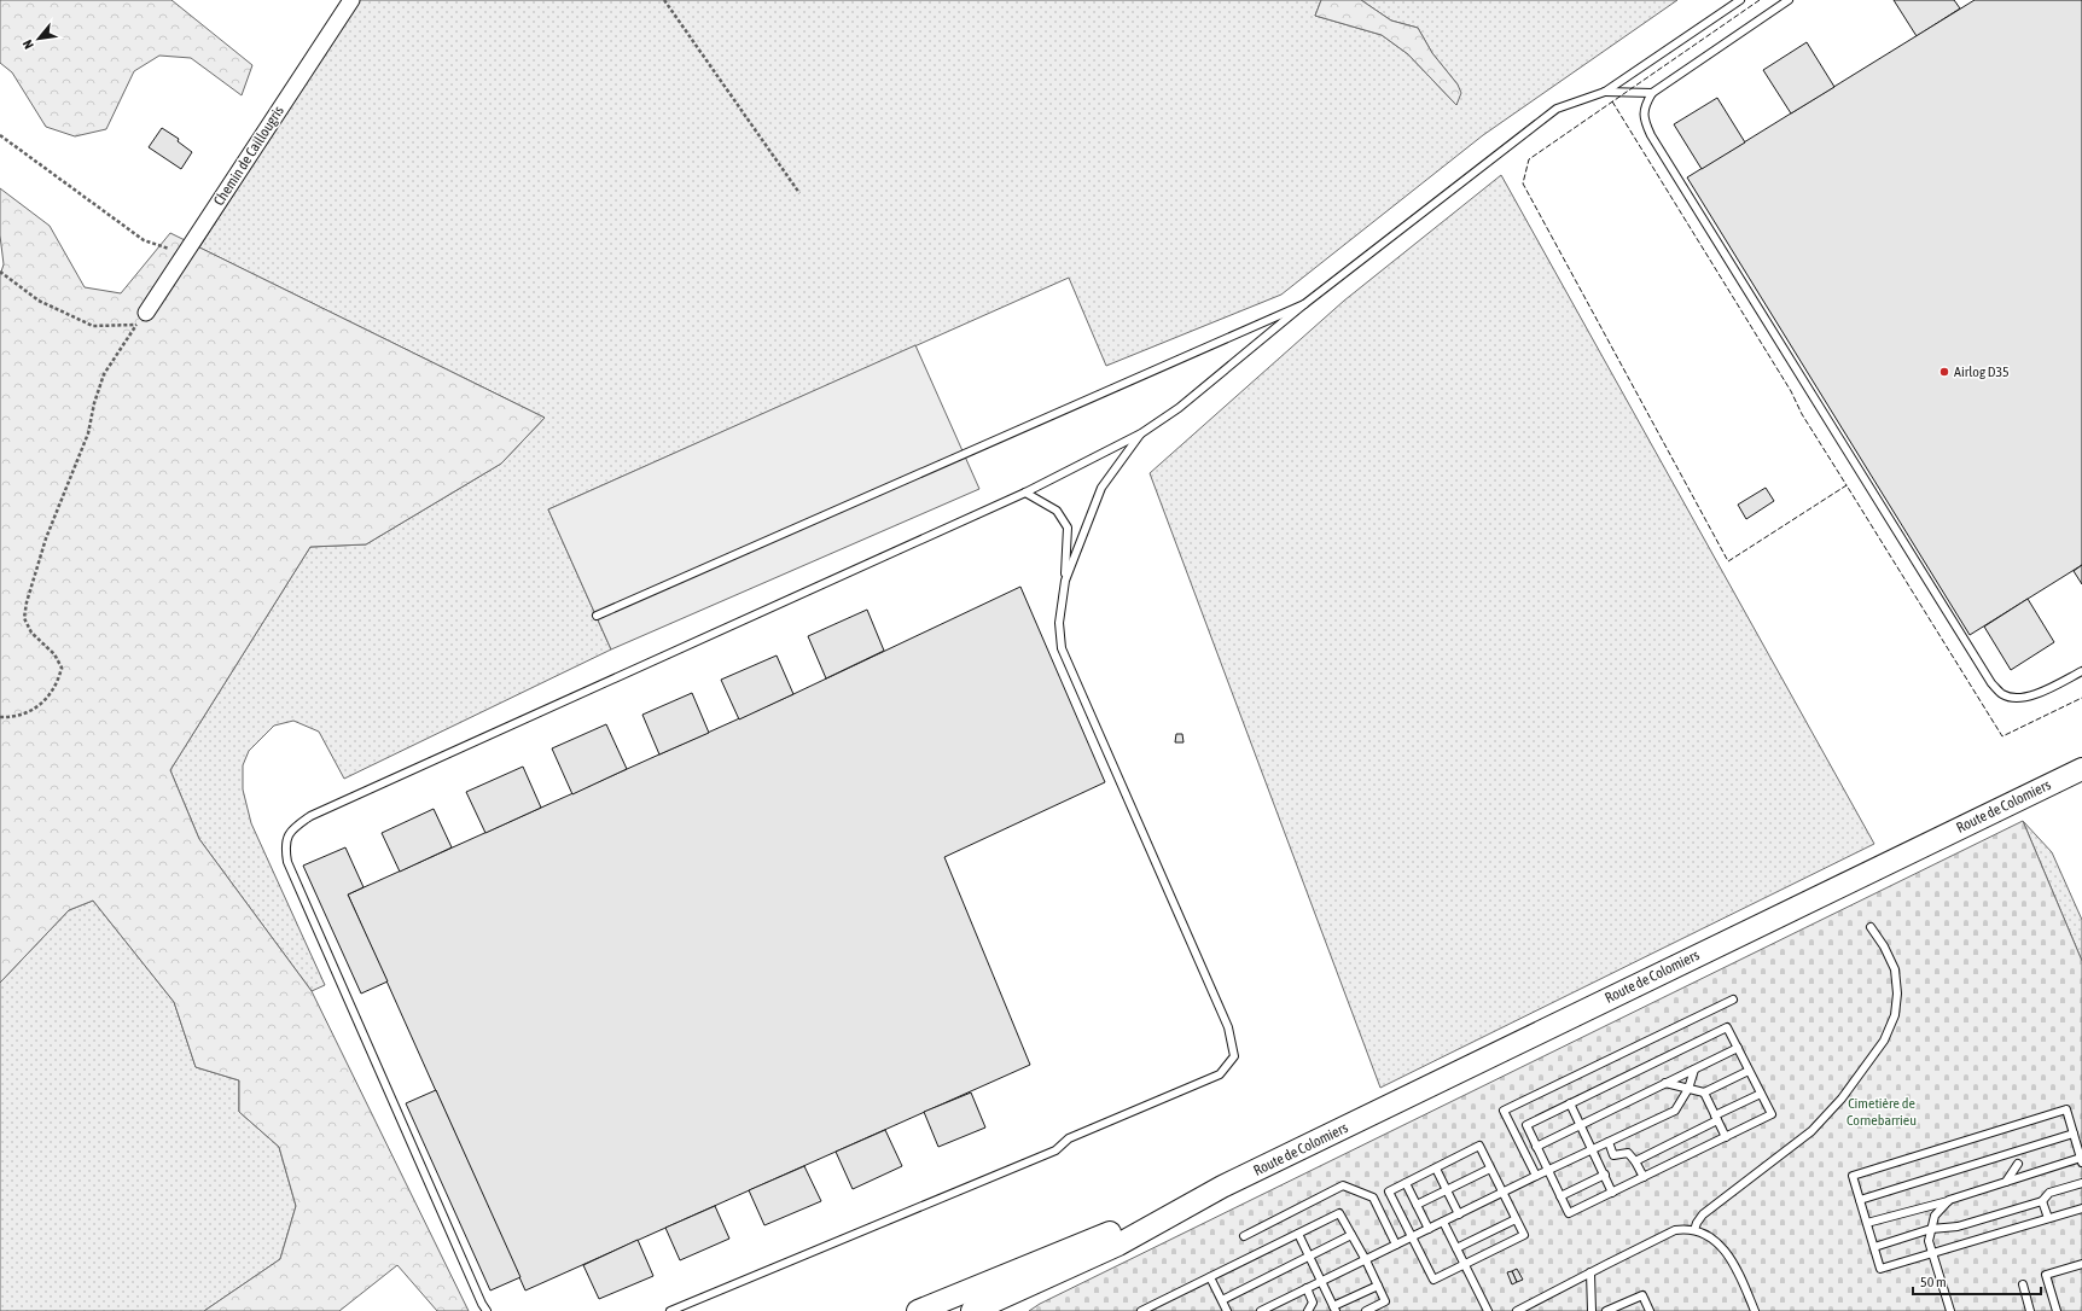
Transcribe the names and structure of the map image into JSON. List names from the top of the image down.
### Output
{
  "streets": {
    "main road": ["Route de Colomiers"],
    "street": ["Chemin de Caillougris"]
  },
  "parks": ["Cimetière de Cornebarrieu"],
  "places": ["Airlog D35"],
  "scale_bar": "50 m",
  "north": "bottom left"
}
